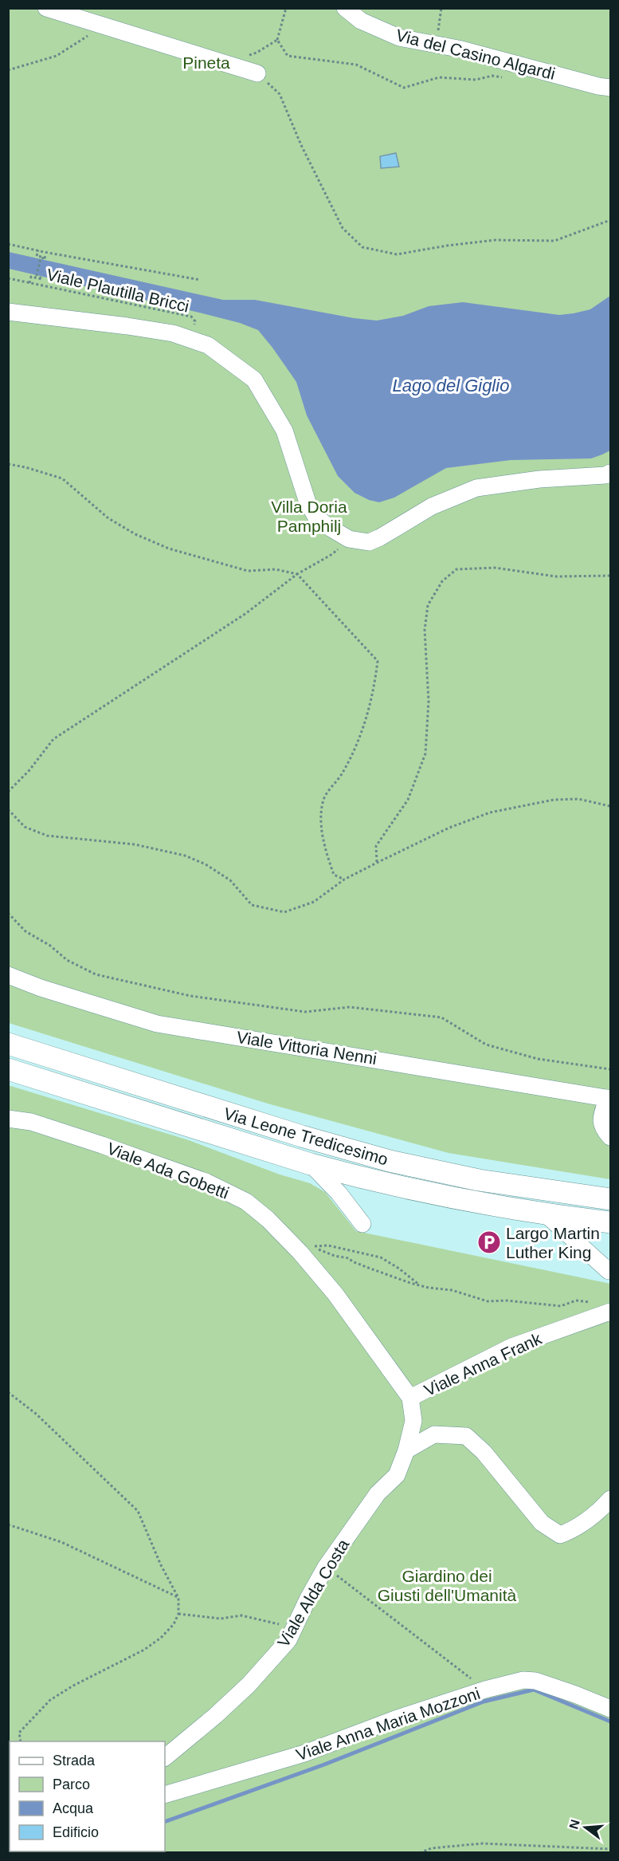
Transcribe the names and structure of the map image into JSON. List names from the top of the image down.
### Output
{
  "streets": {
    "main road": ["Via Leone Tredicesimo"],
    "street": [
      "Via del Casino Algardi",
      "Viale Vittoria Nenni",
      "Viale Ada Gobetti",
      "Viale Anna Frank",
      "Viale Alda Costa",
      "Viale Anna Maria Mozzoni"
    ],
    "path": ["Viale Plautilla Bricci"]
  },
  "crossings": [
    ["Viale Ada Gobetti", "Viale Anna Frank"],
    ["Viale Ada Gobetti", "Viale Alda Costa"],
    ["Viale Anna Frank", "Viale Alda Costa"]
  ],
  "water": ["Lago del Giglio"],
  "parks": ["Pineta", "Villa Doria Pamphilj", "Giardino dei Giusti dell'Umanità"],
  "places": {
    "parking": ["Largo Martin Luther King"]
  },
  "legend": [
    "Strada",
    "Parco",
    "Acqua",
    "Edificio"
  ],
  "north": "left"
}
